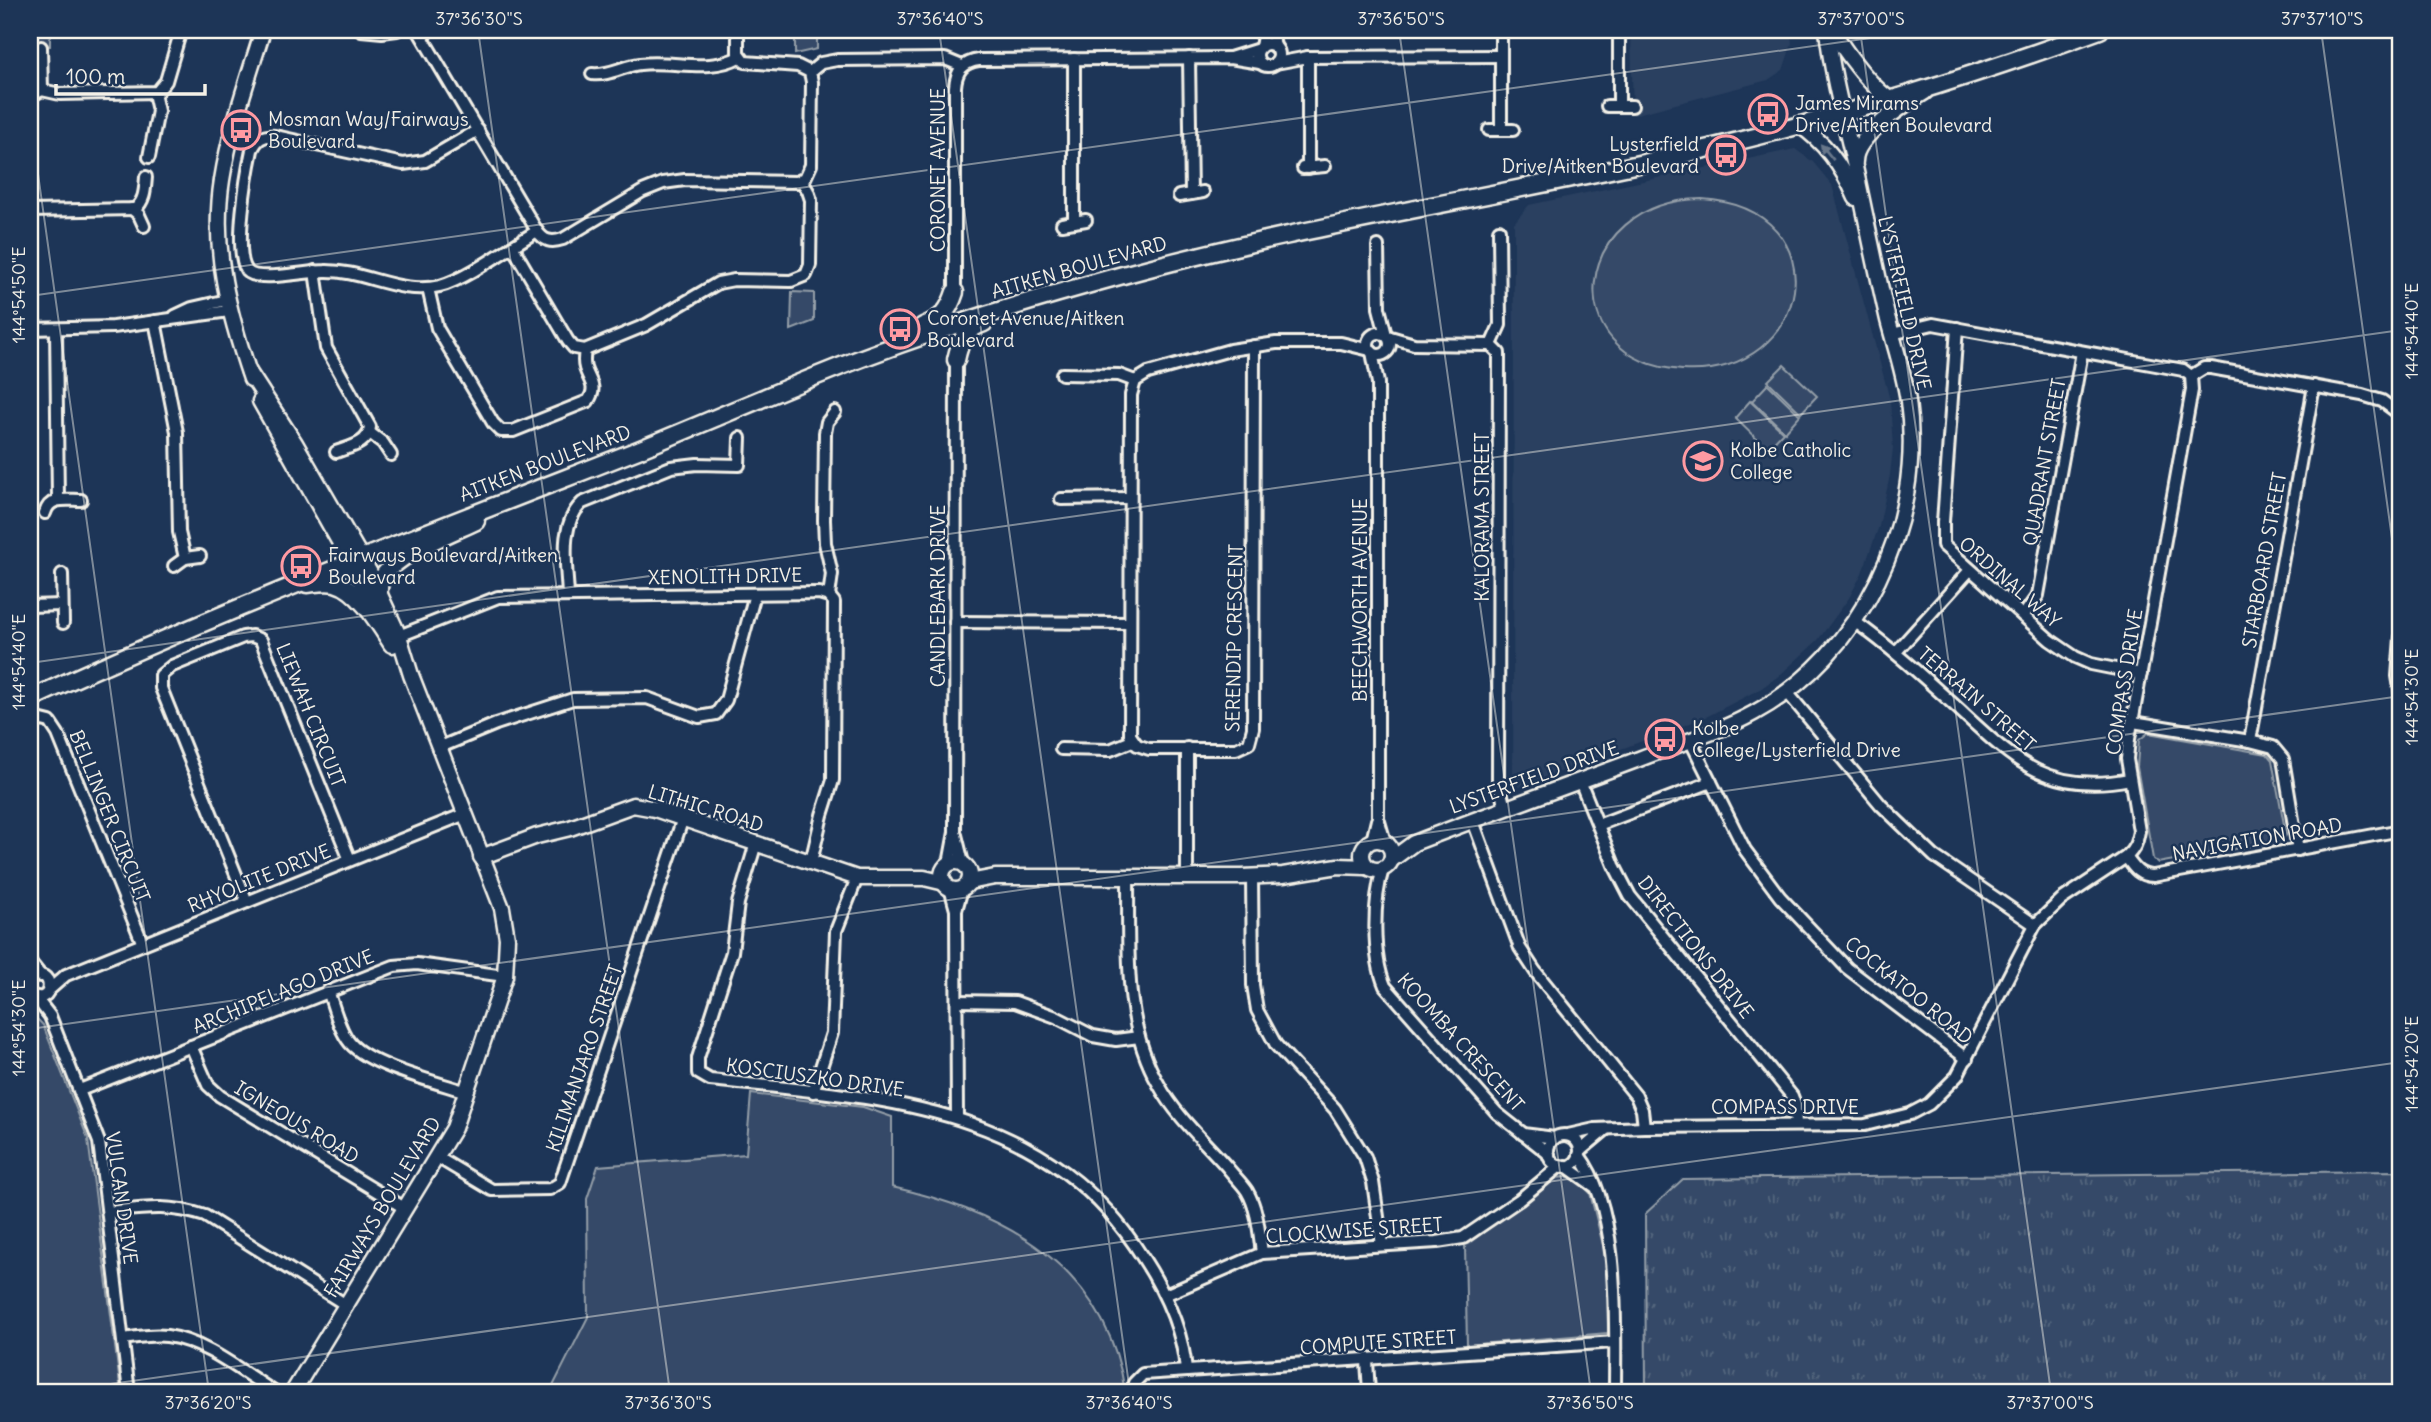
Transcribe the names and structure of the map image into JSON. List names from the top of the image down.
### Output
{
  "streets": {
    "main road": ["AITKEN BOULEVARD"],
    "street": [
      "CORONET AVENUE",
      "LYSTERFIELD DRIVE",
      "QUADRANT STREET",
      "KALORAMA STREET",
      "STARBOARD STREET",
      "XENOLITH DRIVE",
      "ORDINAL WAY",
      "CANDLEBARK DRIVE",
      "BEECHWORTH AVENUE",
      "SERENDIP CRESCENT",
      "COMPASS DRIVE",
      "TERRAIN STREET",
      "LIEWAH CIRCUIT",
      "LITHIC ROAD",
      "BELLINGER CIRCUIT",
      "NAVIGATION ROAD",
      "RHYOLITE DRIVE",
      "DIRECTIONS DRIVE",
      "COCKATOO ROAD",
      "ARCHIPELAGO DRIVE",
      "KOOMBA CRESCENT",
      "KILIMANJARO STREET",
      "KOSCIUSZKO DRIVE",
      "IGNEOUS ROAD",
      "VULCAN DRIVE",
      "FAIRWAYS BOULEVARD",
      "CLOCKWISE STREET",
      "COMPUTE STREET"
    ]
  },
  "crossings": [
    ["AITKEN BOULEVARD", "LYSTERFIELD DRIVE"],
    ["AITKEN BOULEVARD", "FAIRWAYS BOULEVARD"],
    ["LYSTERFIELD DRIVE", "KALORAMA STREET"],
    ["LYSTERFIELD DRIVE", "BEECHWORTH AVENUE"],
    ["LYSTERFIELD DRIVE", "TERRAIN STREET"],
    ["LYSTERFIELD DRIVE", "DIRECTIONS DRIVE"],
    ["LYSTERFIELD DRIVE", "COCKATOO ROAD"],
    ["LYSTERFIELD DRIVE", "KOOMBA CRESCENT"],
    ["QUADRANT STREET", "ORDINAL WAY"],
    ["XENOLITH DRIVE", "LITHIC ROAD"],
    ["XENOLITH DRIVE", "FAIRWAYS BOULEVARD"],
    ["ORDINAL WAY", "COMPASS DRIVE"],
    ["CANDLEBARK DRIVE", "LITHIC ROAD"],
    ["CANDLEBARK DRIVE", "KOSCIUSZKO DRIVE"],
    ["COMPASS DRIVE", "TERRAIN STREET"],
    ["COMPASS DRIVE", "NAVIGATION ROAD"],
    ["COMPASS DRIVE", "DIRECTIONS DRIVE"],
    ["COMPASS DRIVE", "COCKATOO ROAD"],
    ["COMPASS DRIVE", "KOOMBA CRESCENT"],
    ["COMPASS DRIVE", "CLOCKWISE STREET"],
    ["LIEWAH CIRCUIT", "RHYOLITE DRIVE"],
    ["LITHIC ROAD", "KILIMANJARO STREET"],
    ["LITHIC ROAD", "KOSCIUSZKO DRIVE"],
    ["LITHIC ROAD", "FAIRWAYS BOULEVARD"],
    ["BELLINGER CIRCUIT", "RHYOLITE DRIVE"],
    ["RHYOLITE DRIVE", "VULCAN DRIVE"],
    ["RHYOLITE DRIVE", "FAIRWAYS BOULEVARD"],
    ["ARCHIPELAGO DRIVE", "IGNEOUS ROAD"],
    ["ARCHIPELAGO DRIVE", "VULCAN DRIVE"],
    ["ARCHIPELAGO DRIVE", "FAIRWAYS BOULEVARD"],
    ["KOOMBA CRESCENT", "CLOCKWISE STREET"],
    ["KILIMANJARO STREET", "FAIRWAYS BOULEVARD"],
    ["KOSCIUSZKO DRIVE", "CLOCKWISE STREET"],
    ["KOSCIUSZKO DRIVE", "COMPUTE STREET"],
    ["IGNEOUS ROAD", "FAIRWAYS BOULEVARD"]
  ],
  "places": {
    "bus stop": [
      "James Mirams Drive/Aitken Boulevard",
      "Mosman Way/Fairways Boulevard",
      "Lysterfield Drive/Aitken Boulevard",
      "Coronet Avenue/Aitken Boulevard",
      "Fairways Boulevard/Aitken Boulevard",
      "Kolbe College/Lysterfield Drive"
    ],
    "school or university": ["Kolbe Catholic College"]
  },
  "scale_bar": "100 m",
  "coordinates": [
    "37°36'30\"S",
    "37°36'40\"S",
    "37°36'50\"S",
    "37°37'00\"S",
    "37°37'10\"S",
    "144°54'50\"E",
    "144°54'40\"E",
    "144°54'30\"E",
    "144°54'20\"E",
    "37°36'20\"S"
  ]
}
